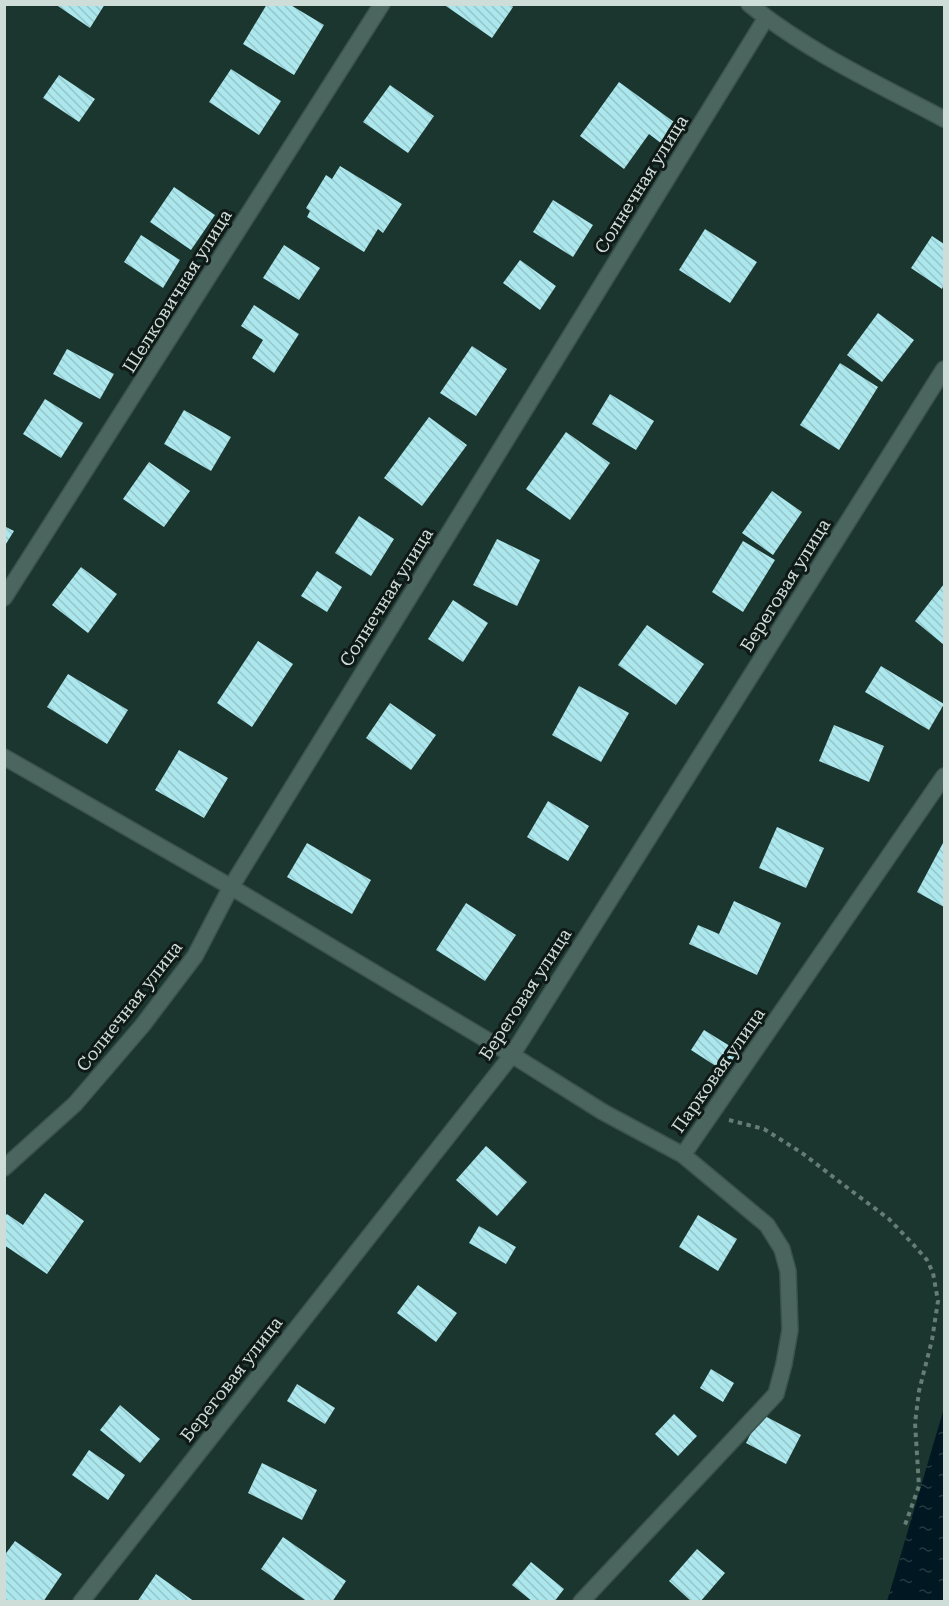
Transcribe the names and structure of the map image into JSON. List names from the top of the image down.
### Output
{
  "streets": {
    "street": [
      "Солнечная улица",
      "Шелковичная улица",
      "Береговая улица",
      "Парковая улица"
    ]
  }
}
